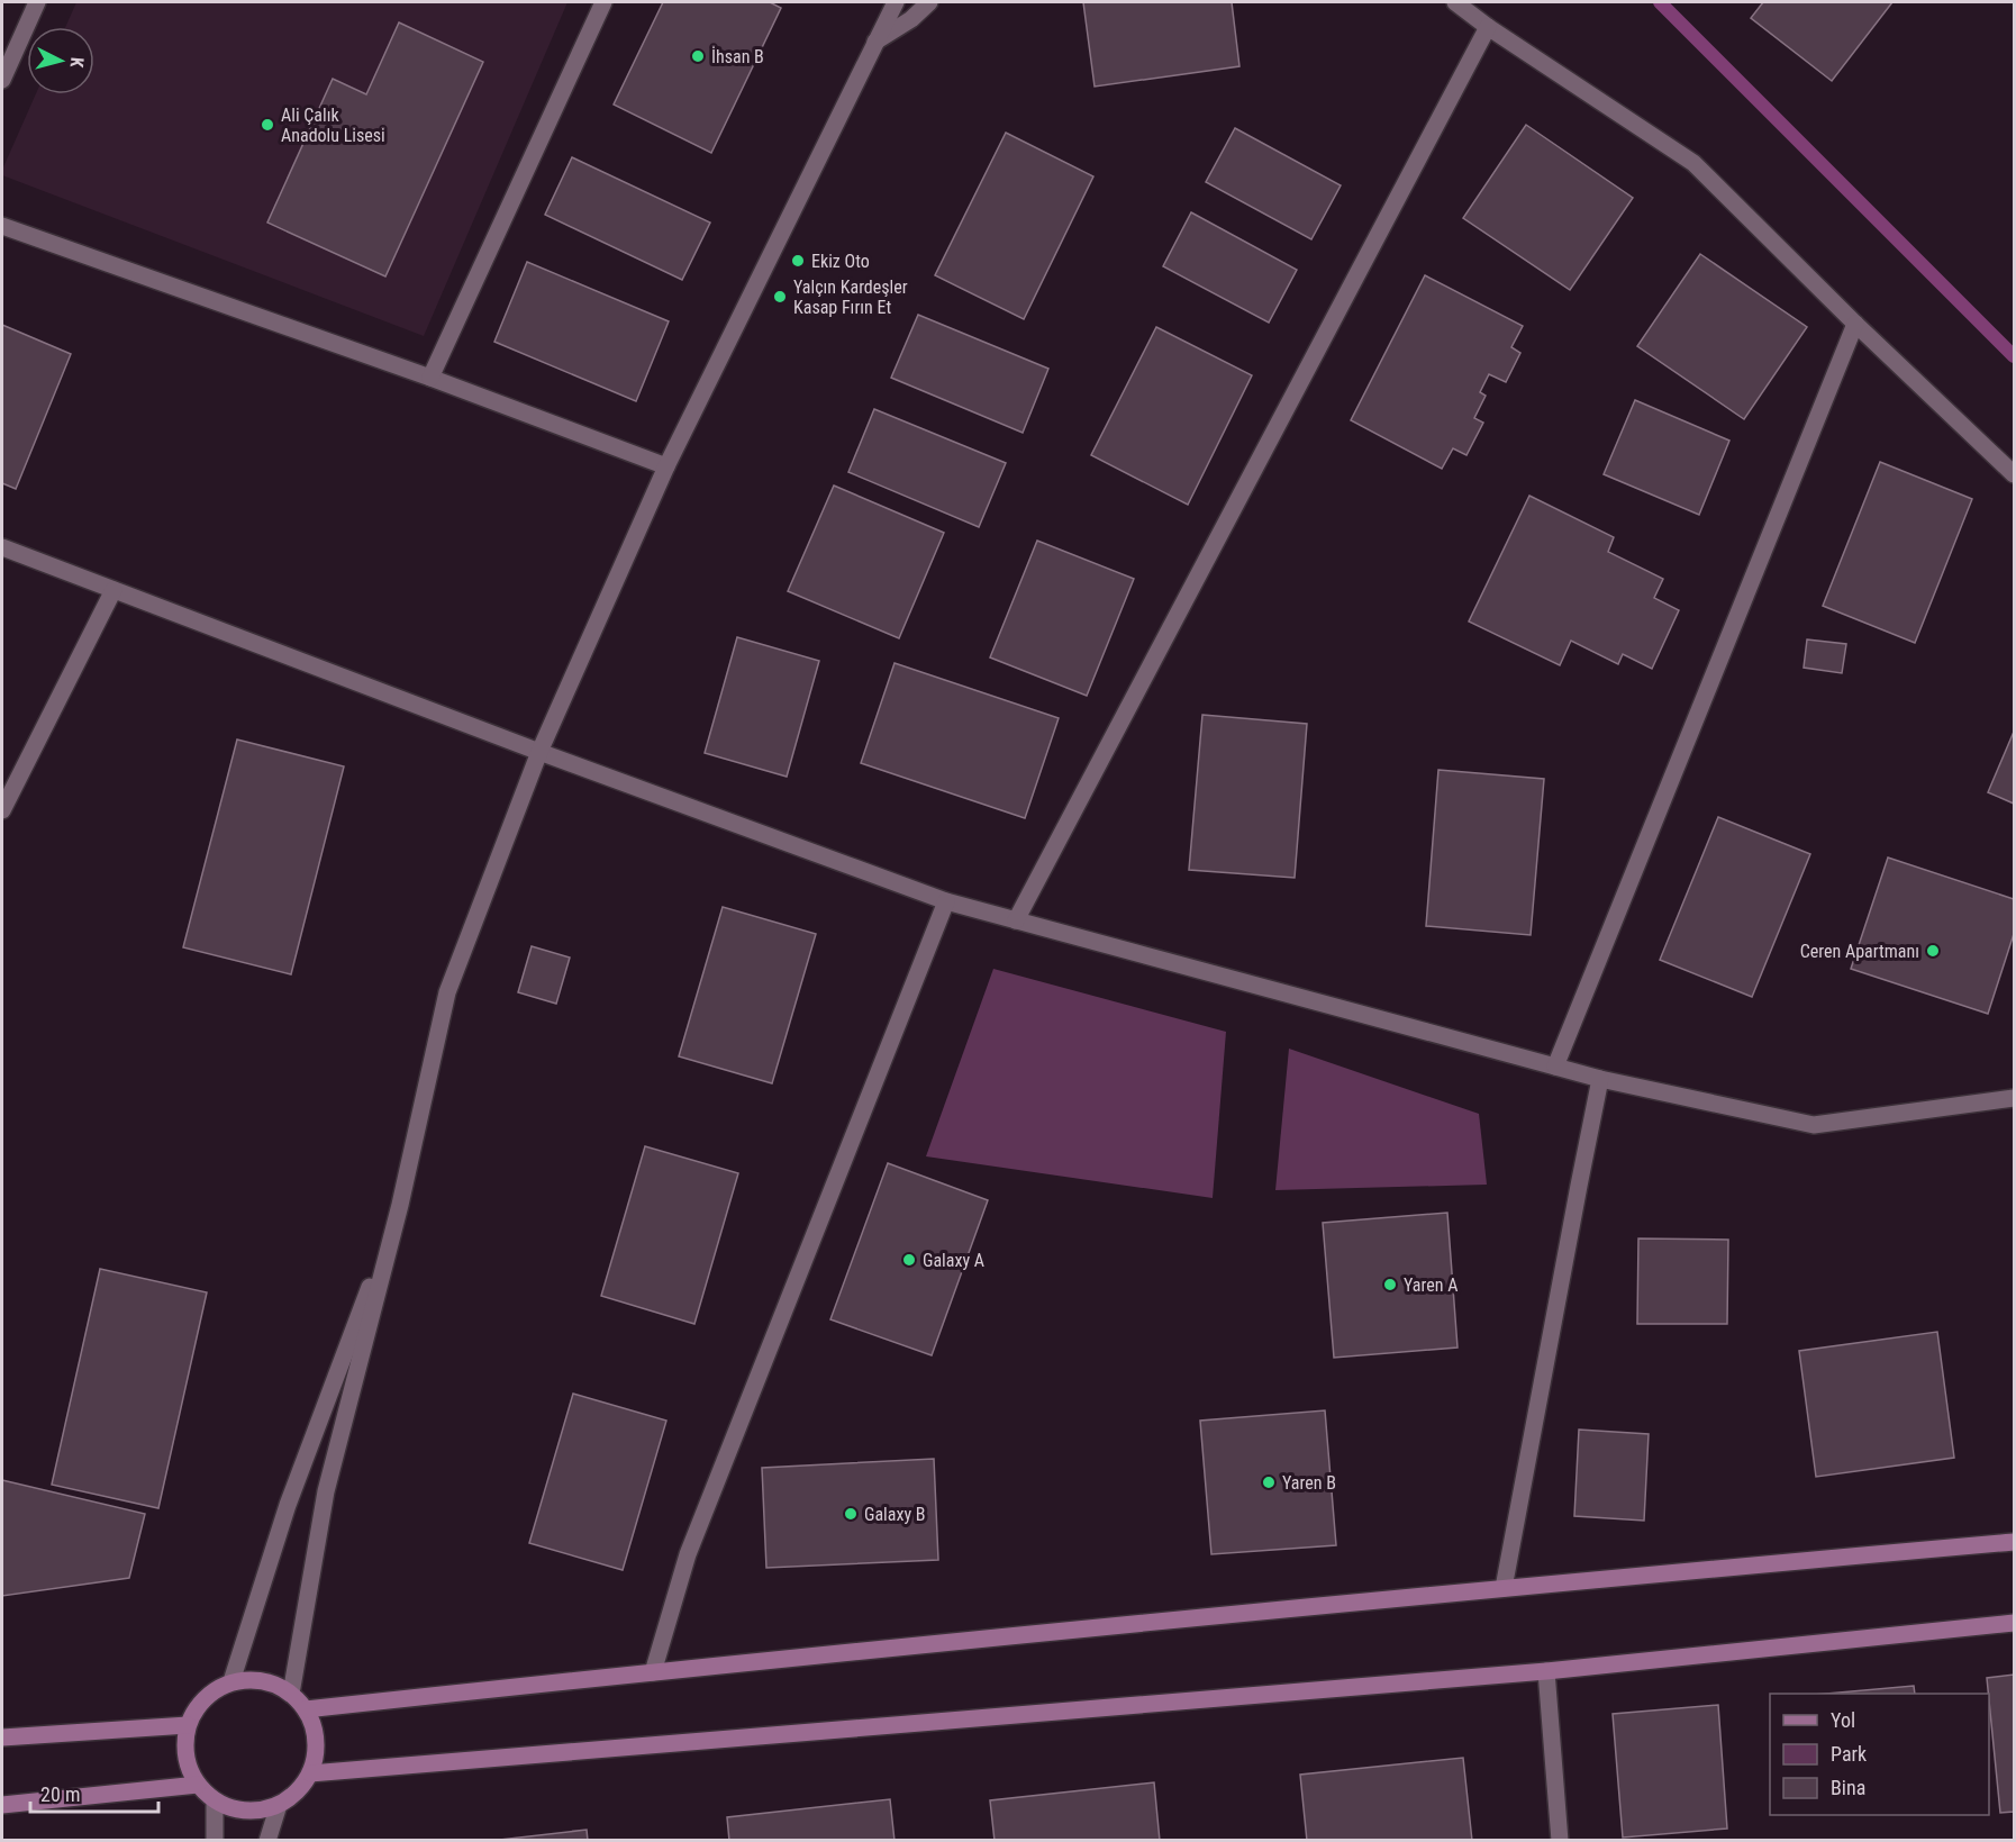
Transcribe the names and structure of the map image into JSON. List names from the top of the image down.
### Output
{
  "places": [
    "İhsan B",
    "Ali Çalık Anadolu Lisesi",
    "Ekiz Oto",
    "Yalçın Kardeşler Kasap Fırın Et",
    "Ceren Apartmanı",
    "Galaxy A",
    "Yaren A",
    "Yaren B",
    "Galaxy B"
  ],
  "legend": ["Yol", "Park", "Bina"],
  "scale_bar": "20 m",
  "north": "right"
}
